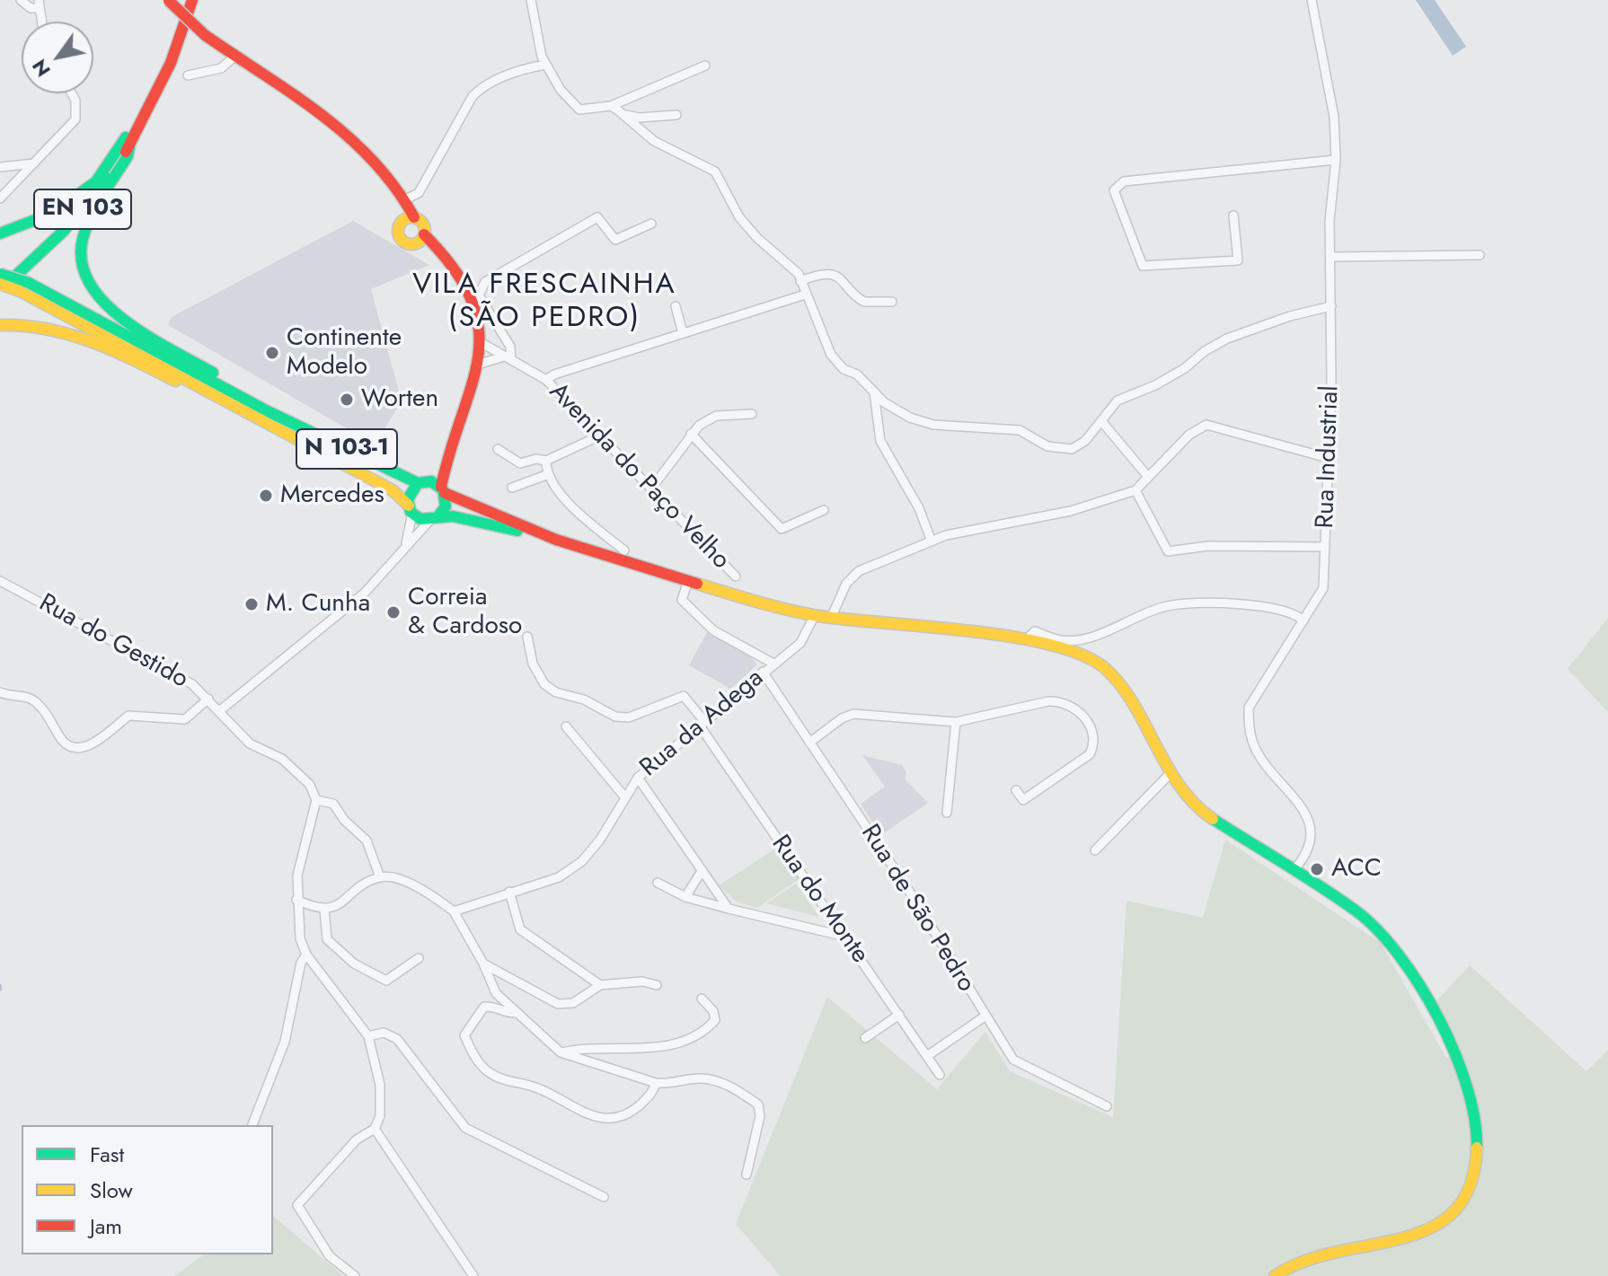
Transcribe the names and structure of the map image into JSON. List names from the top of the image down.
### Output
{
  "streets": {
    "main road": ["EN 103", "N 103-1"],
    "street": [
      "Rua Industrial",
      "Avenida do Paço Velho",
      "Rua do Gestido",
      "Rua da Adega",
      "Rua do Monte",
      "Rua de São Pedro"
    ]
  },
  "crossings": [
    ["Rua da Adega", "Rua do Monte"],
    ["Rua da Adega", "Rua de São Pedro"]
  ],
  "districts": ["VILA FRESCAINHA (SÃO PEDRO)"],
  "places": [
    "Continente Modelo",
    "Worten",
    "Mercedes",
    "M. Cunha",
    "Correia & Cardoso",
    "ACC"
  ],
  "legend": ["Fast", "Slow", "Jam"],
  "north": "bottom left"
}
